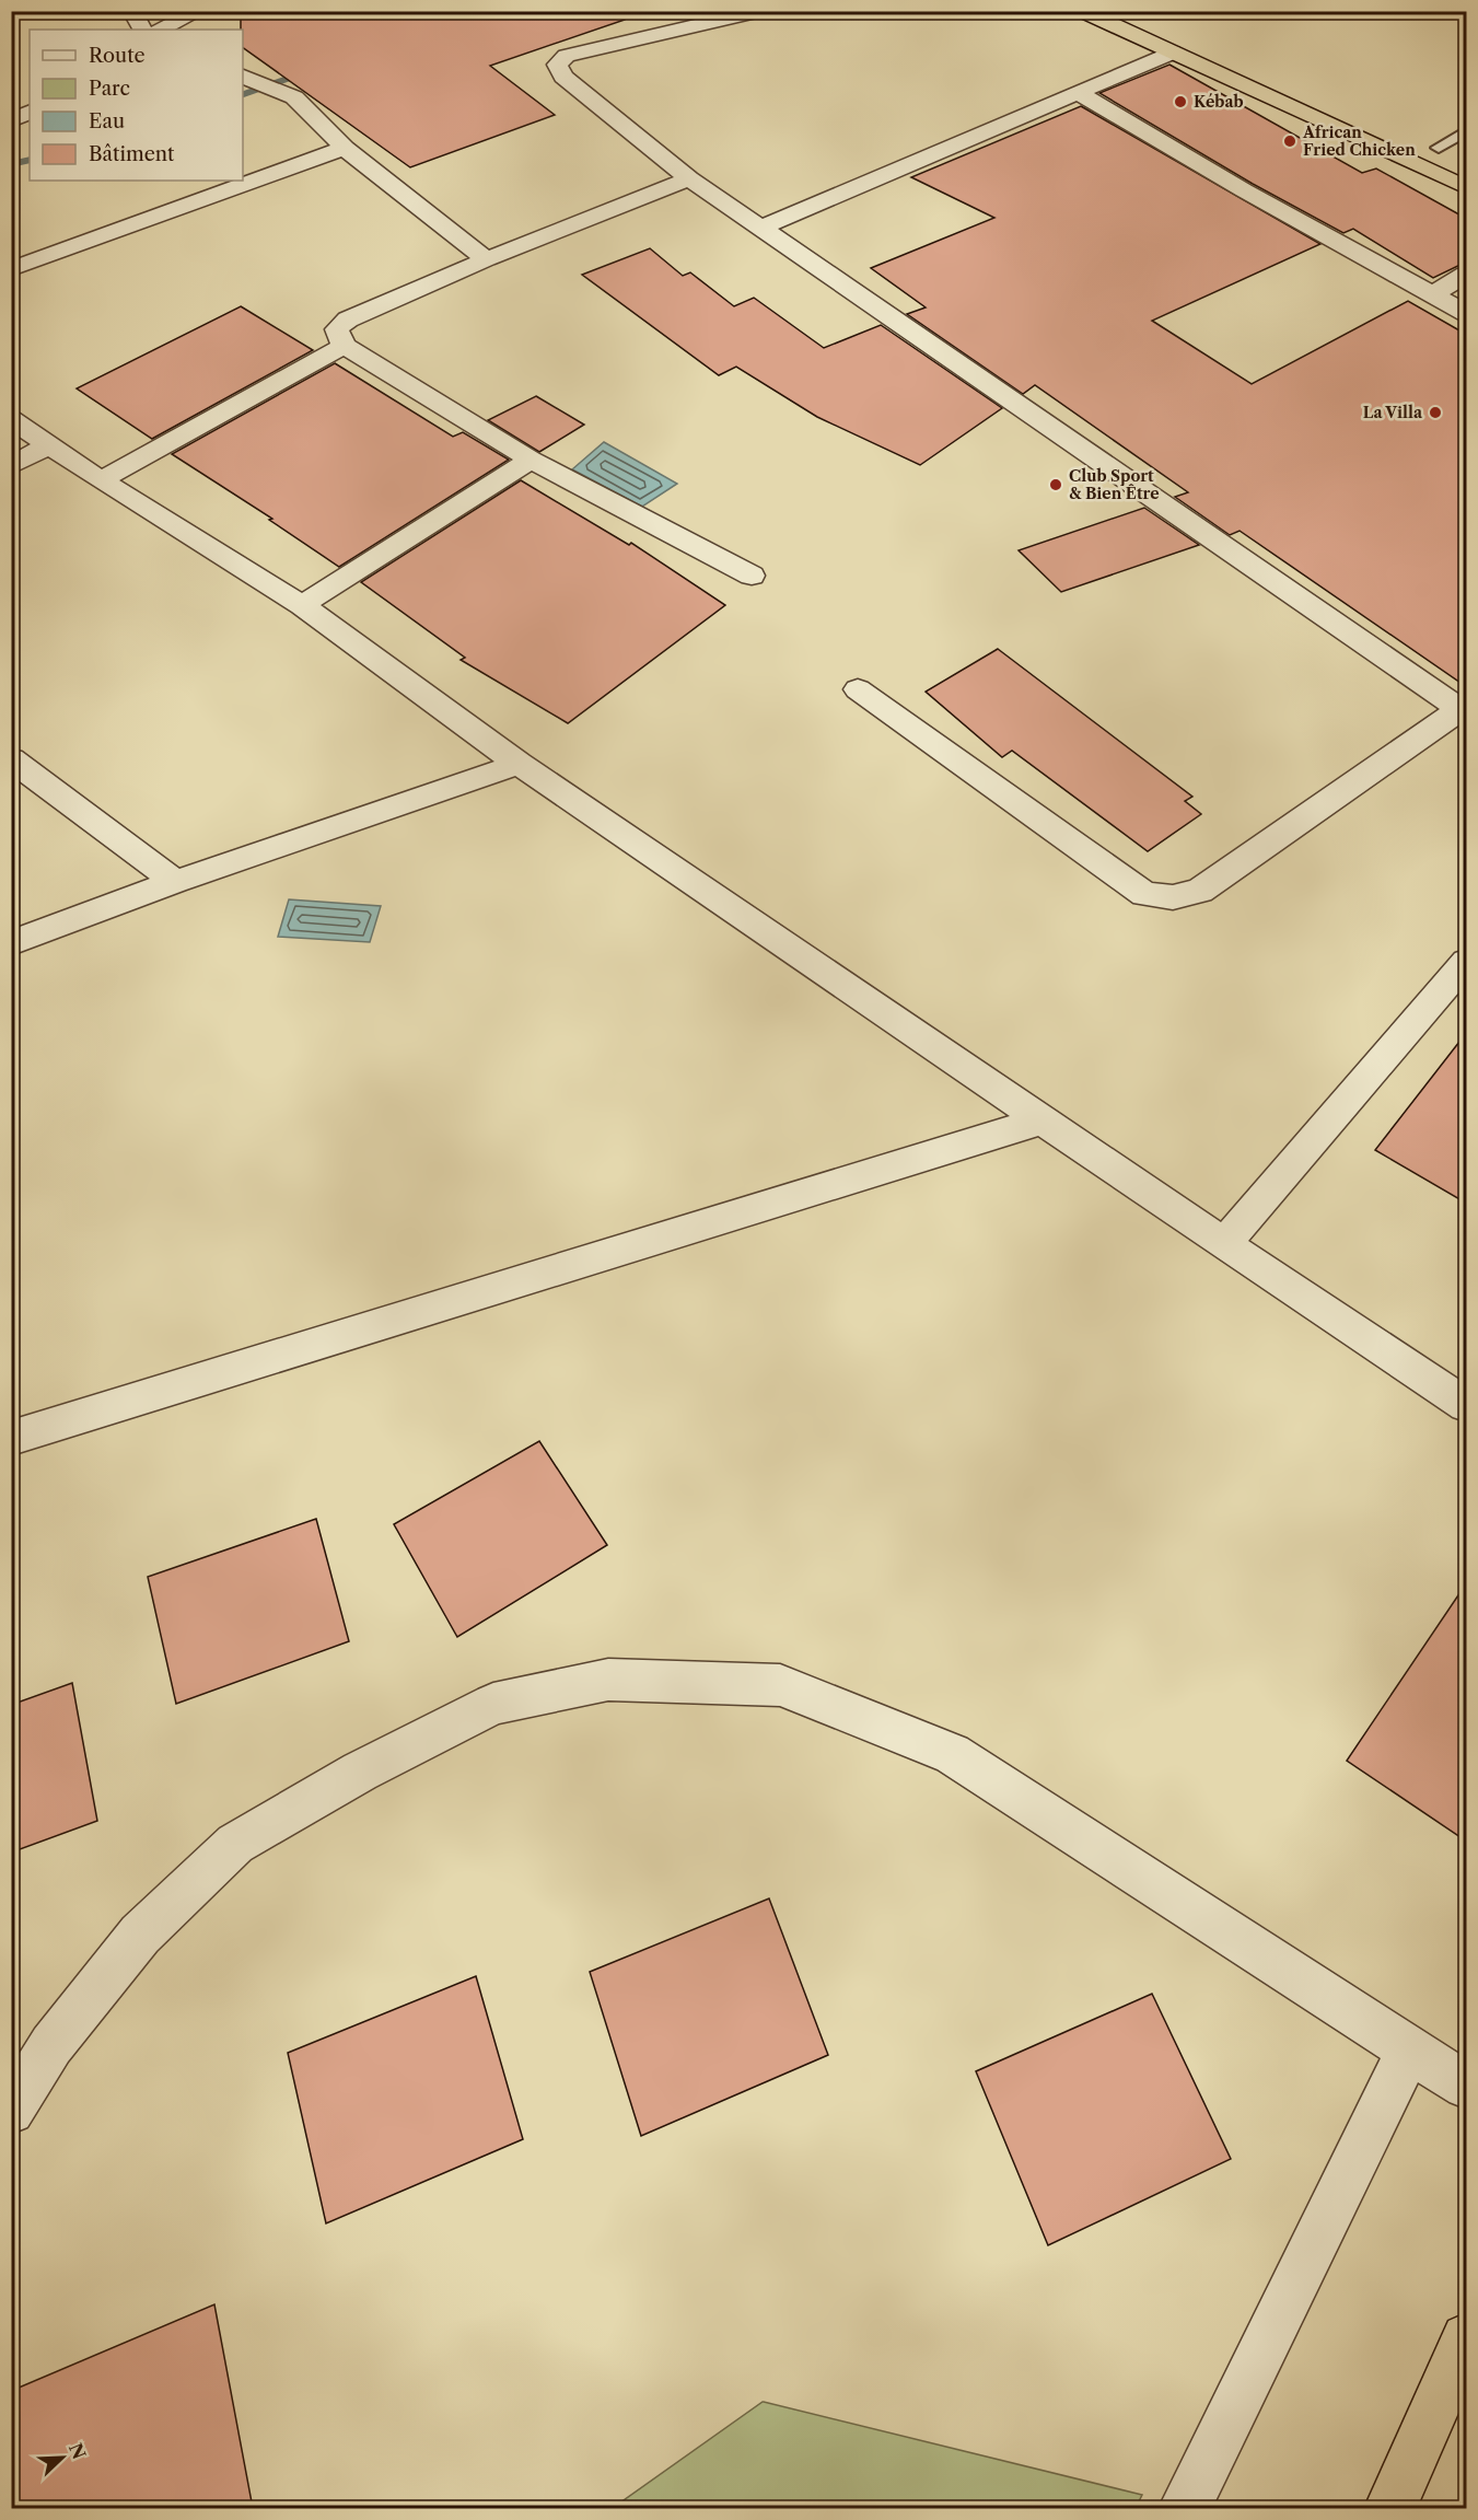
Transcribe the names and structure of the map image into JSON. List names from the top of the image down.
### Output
{
  "places": [
    "Kébab",
    "African Fried Chicken",
    "La Villa",
    "Club Sport & Bien Être"
  ],
  "legend": [
    "Route",
    "Parc",
    "Eau",
    "Bâtiment"
  ],
  "north": "top right"
}
